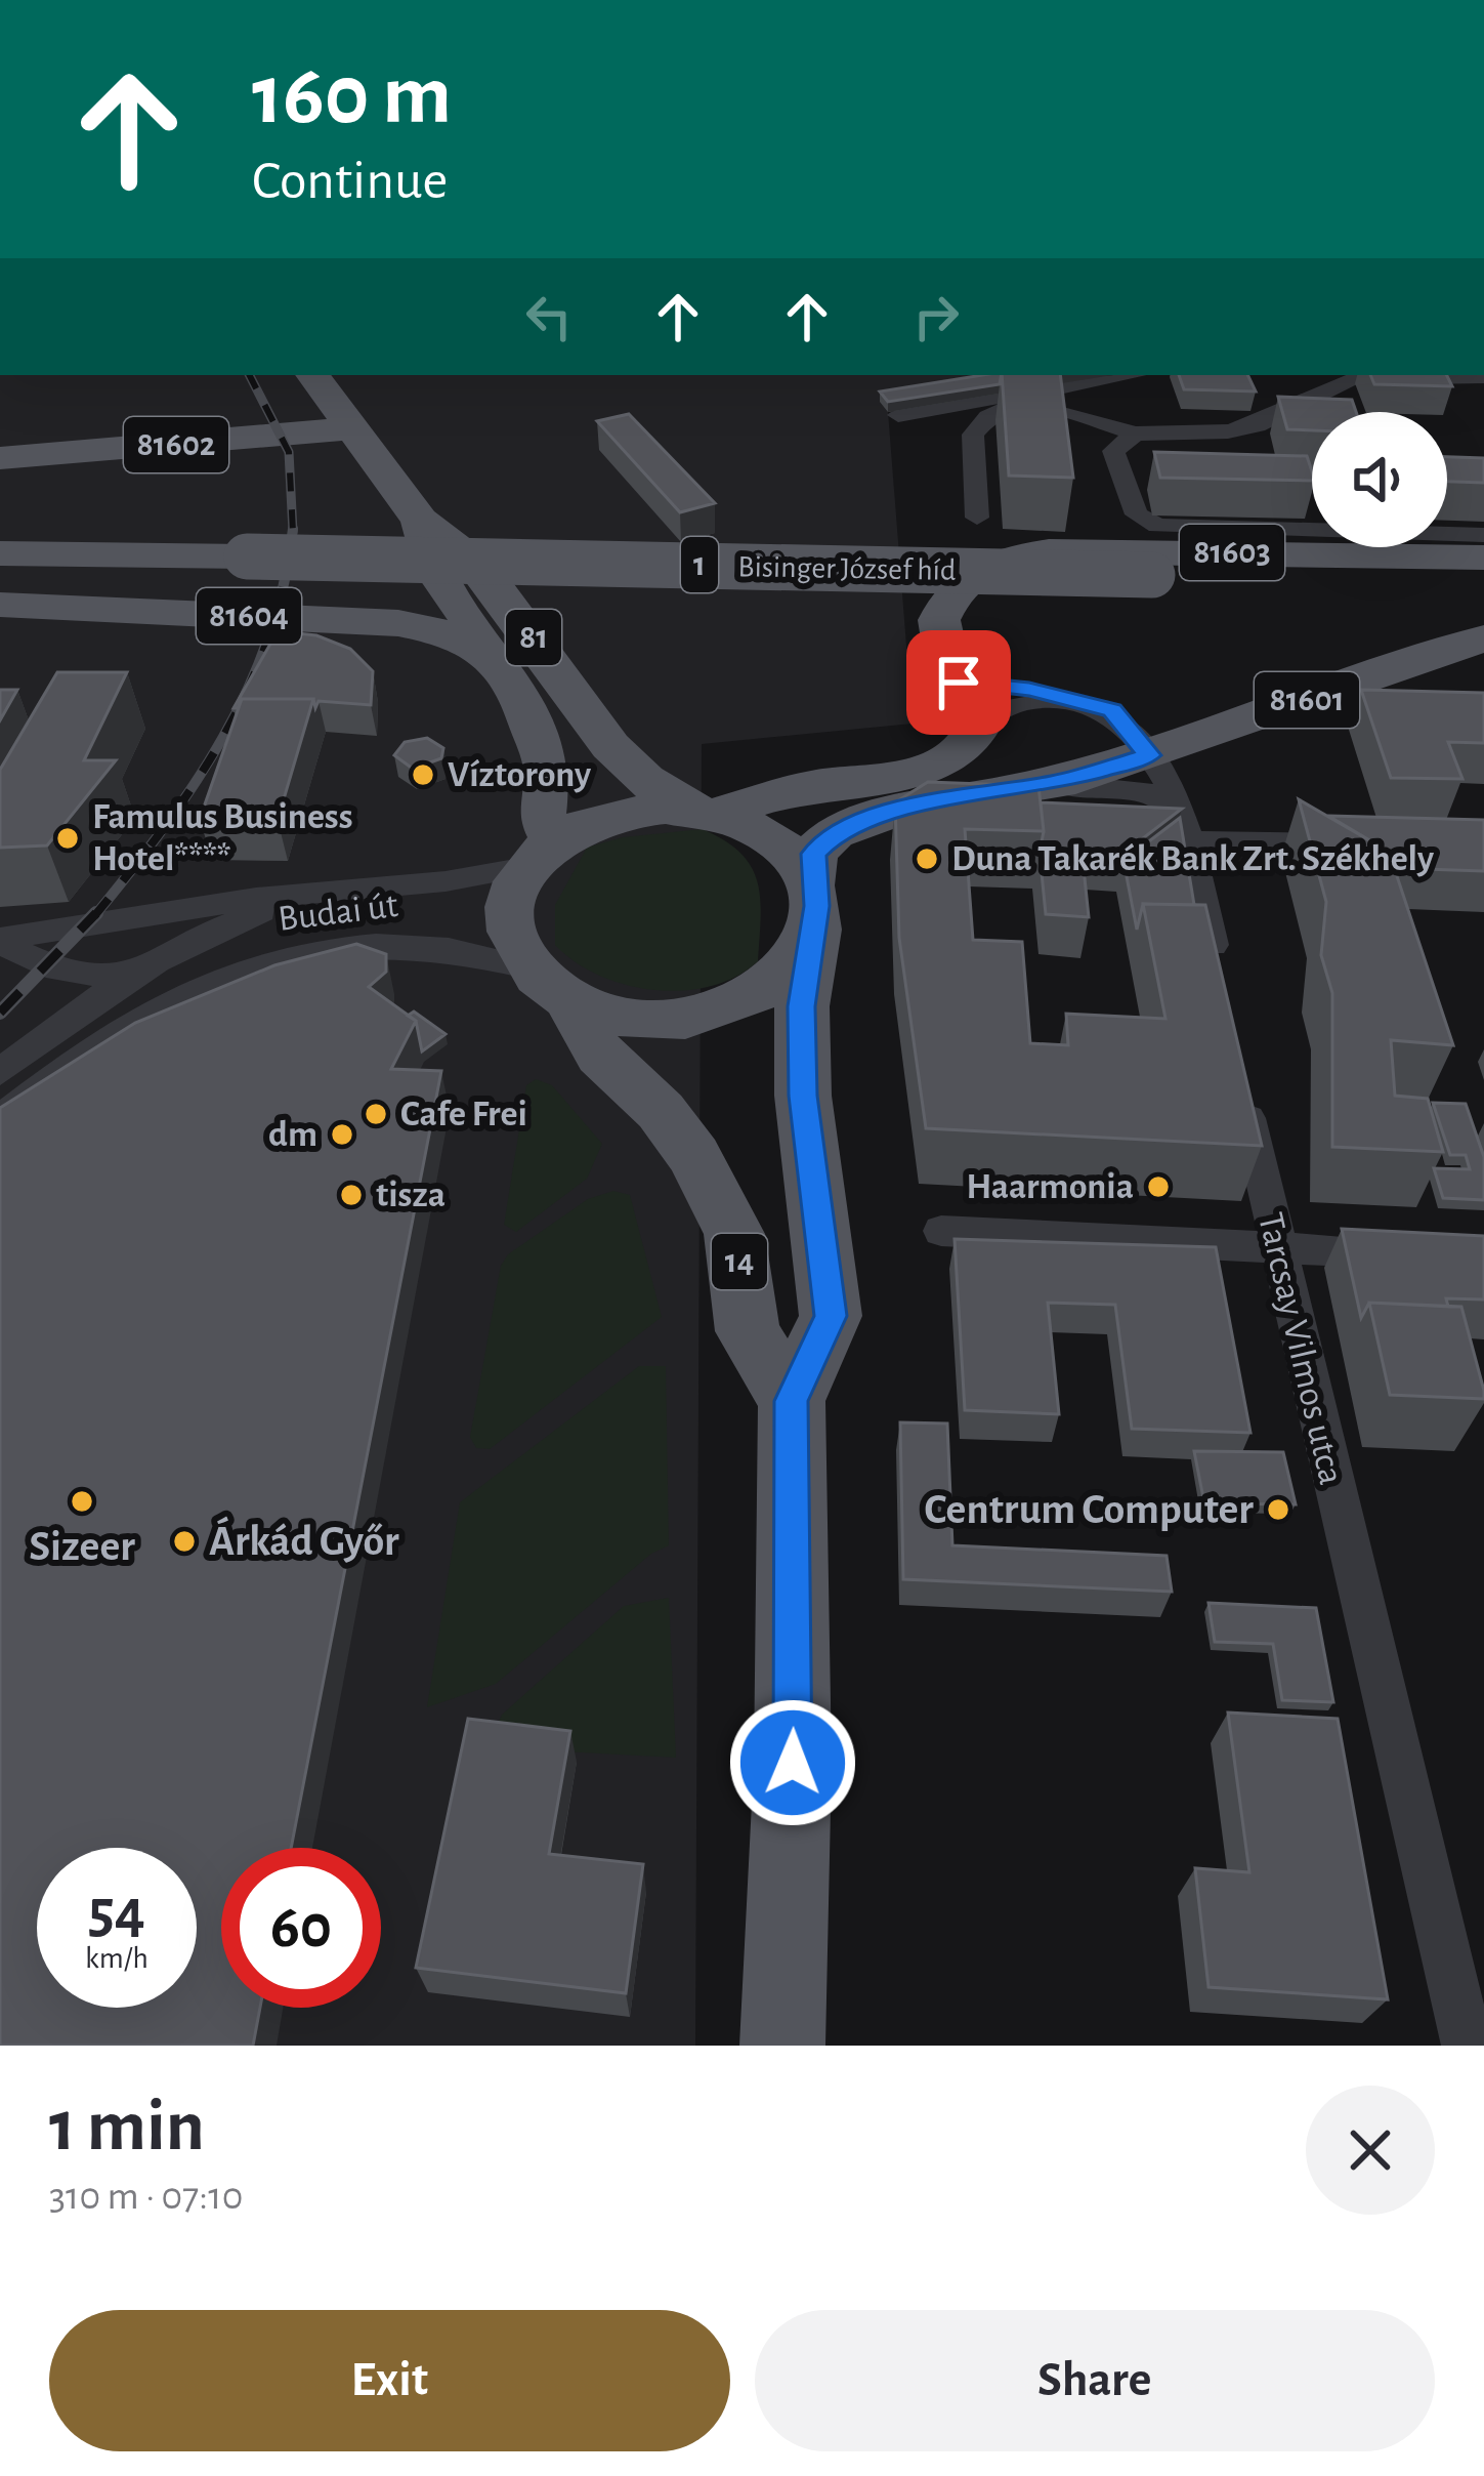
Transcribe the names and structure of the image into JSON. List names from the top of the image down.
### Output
{
  "streets": {
    "main road": [
      "81602",
      "81603",
      "1",
      "Bisinger József híd",
      "81604",
      "81",
      "81601",
      "14"
    ],
    "street": ["Budai út", "Tarcsay Vilmos utca"]
  },
  "crossings": [
    ["81602", "81"],
    ["81604", "81"],
    ["81", "81601"],
    ["81", "Budai út"],
    ["81", "14"],
    ["81601", "Budai út"],
    ["81601", "14"],
    ["Budai út", "14"]
  ],
  "places": [
    "Víztorony",
    "Famulus Business Hotel****",
    "Duna Takarék Bank Zrt. Székhely",
    "Cafe Frei",
    "dm",
    "Haarmonia",
    "tisza",
    "Sizeer",
    "Centrum Computer",
    "Árkád Győr"
  ],
  "page": {
    "turn": ["160 m", "Continue"],
    "speed": "54 km/h",
    "limit": "60",
    "heading": ["1 min", "310 m · 07:10"],
    "buttons": ["Exit", "Share"]
  }
}
